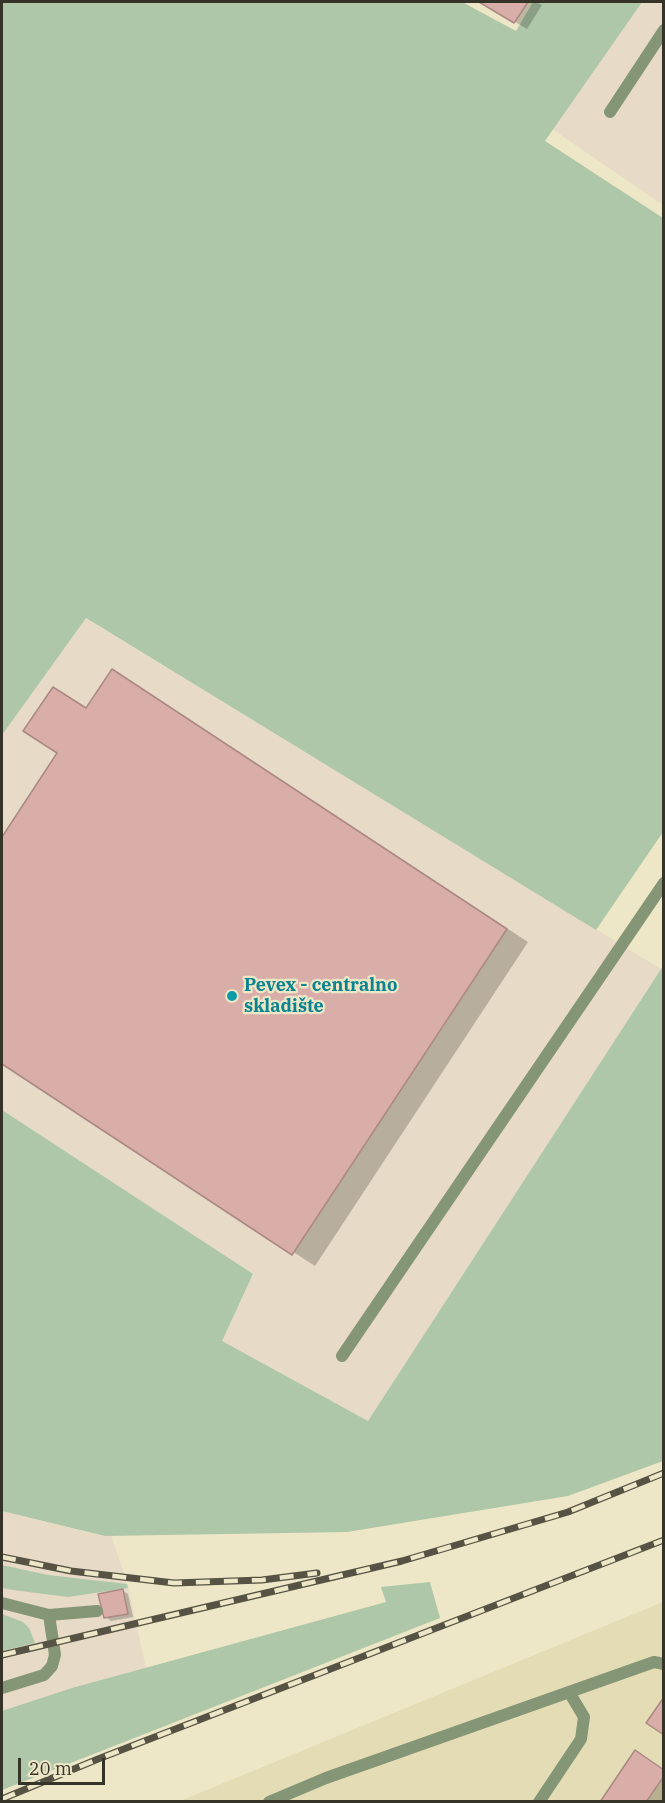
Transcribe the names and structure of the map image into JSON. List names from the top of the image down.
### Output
{
  "places": ["Pevex - centralno skladište"],
  "scale_bar": "20 m"
}
